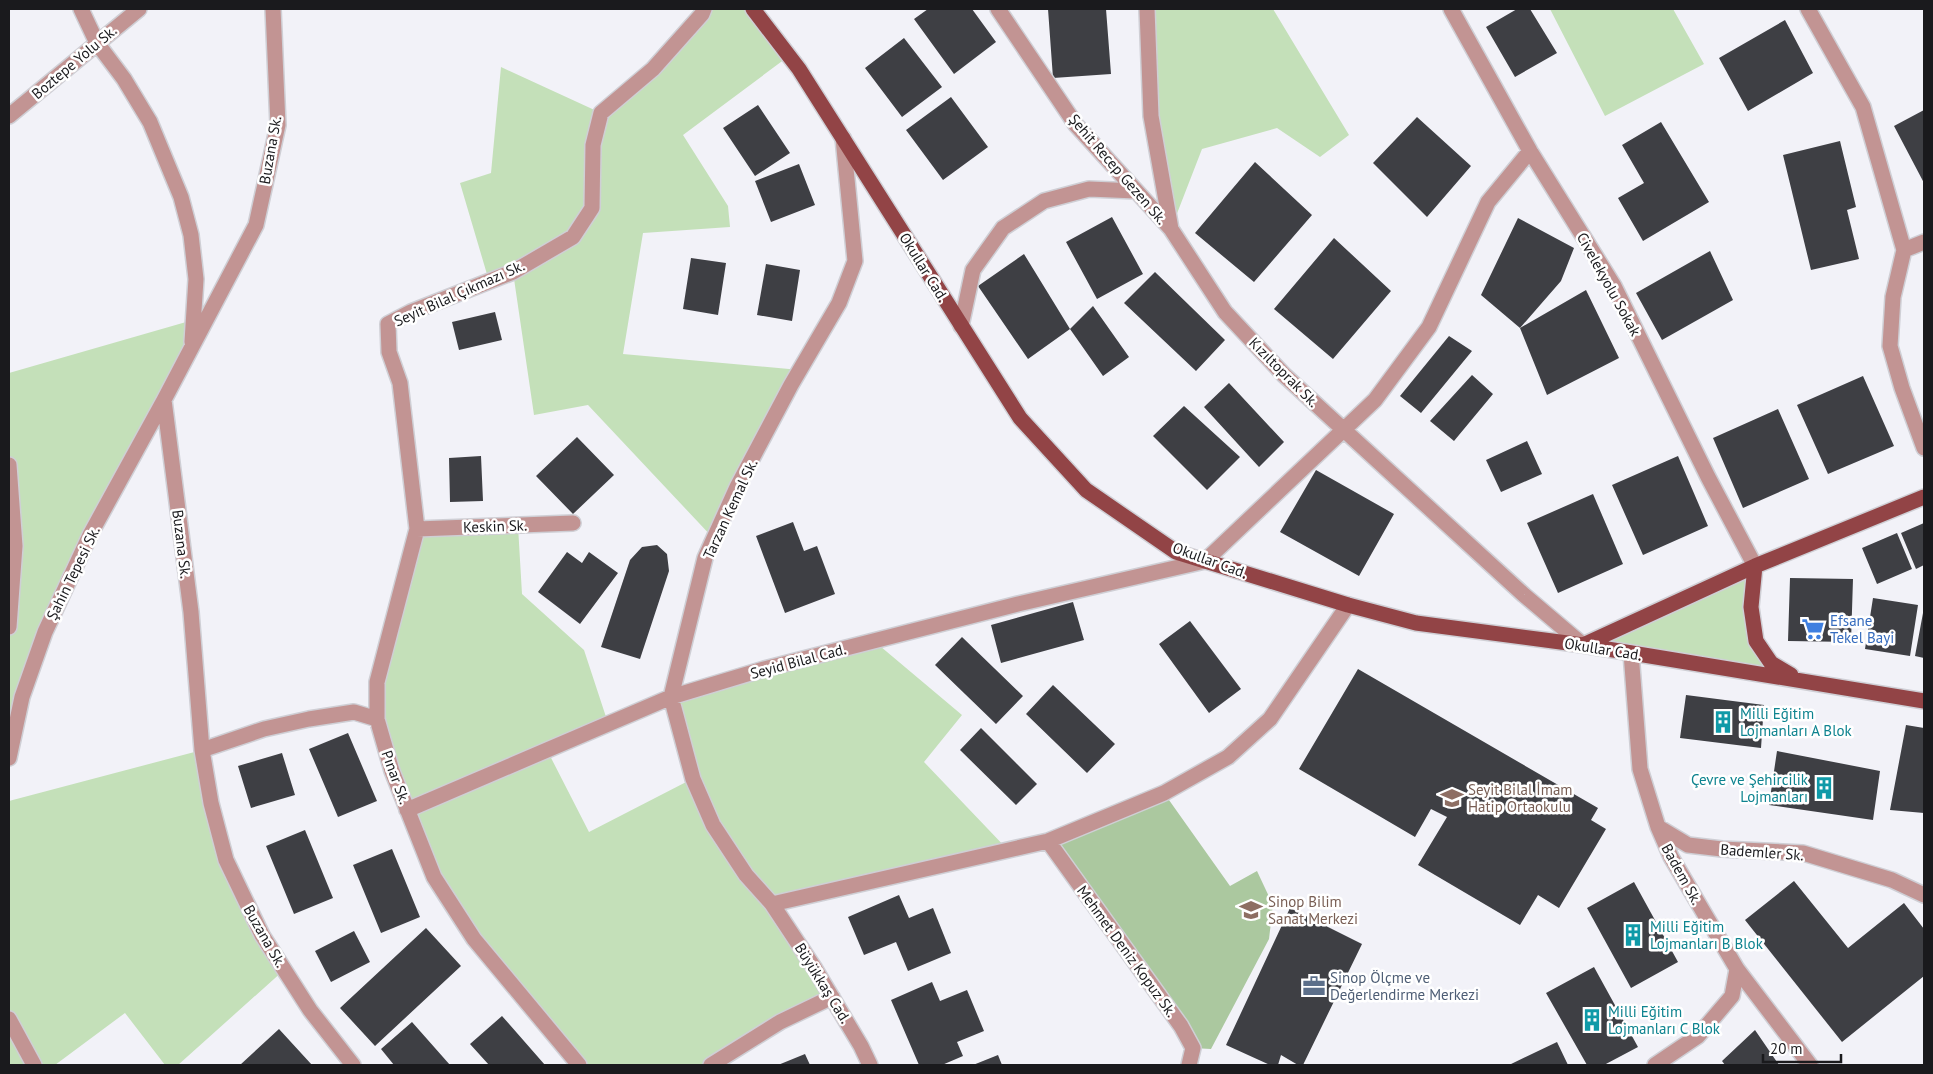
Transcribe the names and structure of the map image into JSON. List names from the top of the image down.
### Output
{
  "streets": {
    "main road": ["Okullar Cad."],
    "street": [
      "Boztepe Yolu Sk.",
      "Buzana Sk.",
      "Şehit Recep Gezen Sk.",
      "Civelekyolu Sokak",
      "Seyit Bilal Çıkmazı Sk.",
      "Kızıltoprak Sk.",
      "Tarzan Kemal Sk.",
      "Keskin Sk.",
      "Şahin Tepesi Sk.",
      "Seyid Bilal Cad.",
      "Pınar Sk.",
      "Bademler Sk.",
      "Badem Sk.",
      "Mehmet Deniz Kopuz Sk.",
      "Büyükkaş Cad."
    ]
  },
  "crossings": [
    ["Buzana Sk.", "Şahin Tepesi Sk."],
    ["Şehit Recep Gezen Sk.", "Kızıltoprak Sk."],
    ["Okullar Cad.", "Kızıltoprak Sk."],
    ["Okullar Cad.", "Tarzan Kemal Sk."],
    ["Okullar Cad.", "Seyid Bilal Cad."],
    ["Okullar Cad.", "Badem Sk."],
    ["Seyit Bilal Çıkmazı Sk.", "Pınar Sk."],
    ["Tarzan Kemal Sk.", "Seyid Bilal Cad."],
    ["Tarzan Kemal Sk.", "Büyükkaş Cad."],
    ["Keskin Sk.", "Pınar Sk."],
    ["Seyid Bilal Cad.", "Pınar Sk."],
    ["Bademler Sk.", "Badem Sk."]
  ],
  "places": {
    "supermarket": ["Efsane Tekel Bayi"],
    "building": [
      "Milli Eğitim Lojmanları A Blok",
      "Çevre ve Şehircilik Lojmanları",
      "Milli Eğitim Lojmanları B Blok",
      "Milli Eğitim Lojmanları C Blok"
    ],
    "school or university": ["Seyit Bilal İmam Hatip Ortaokulu", "Sinop Bilim Sanat Merkezi"],
    "office": ["Sinop Ölçme ve Değerlendirme Merkezi"]
  },
  "scale_bar": "20 m"
}
